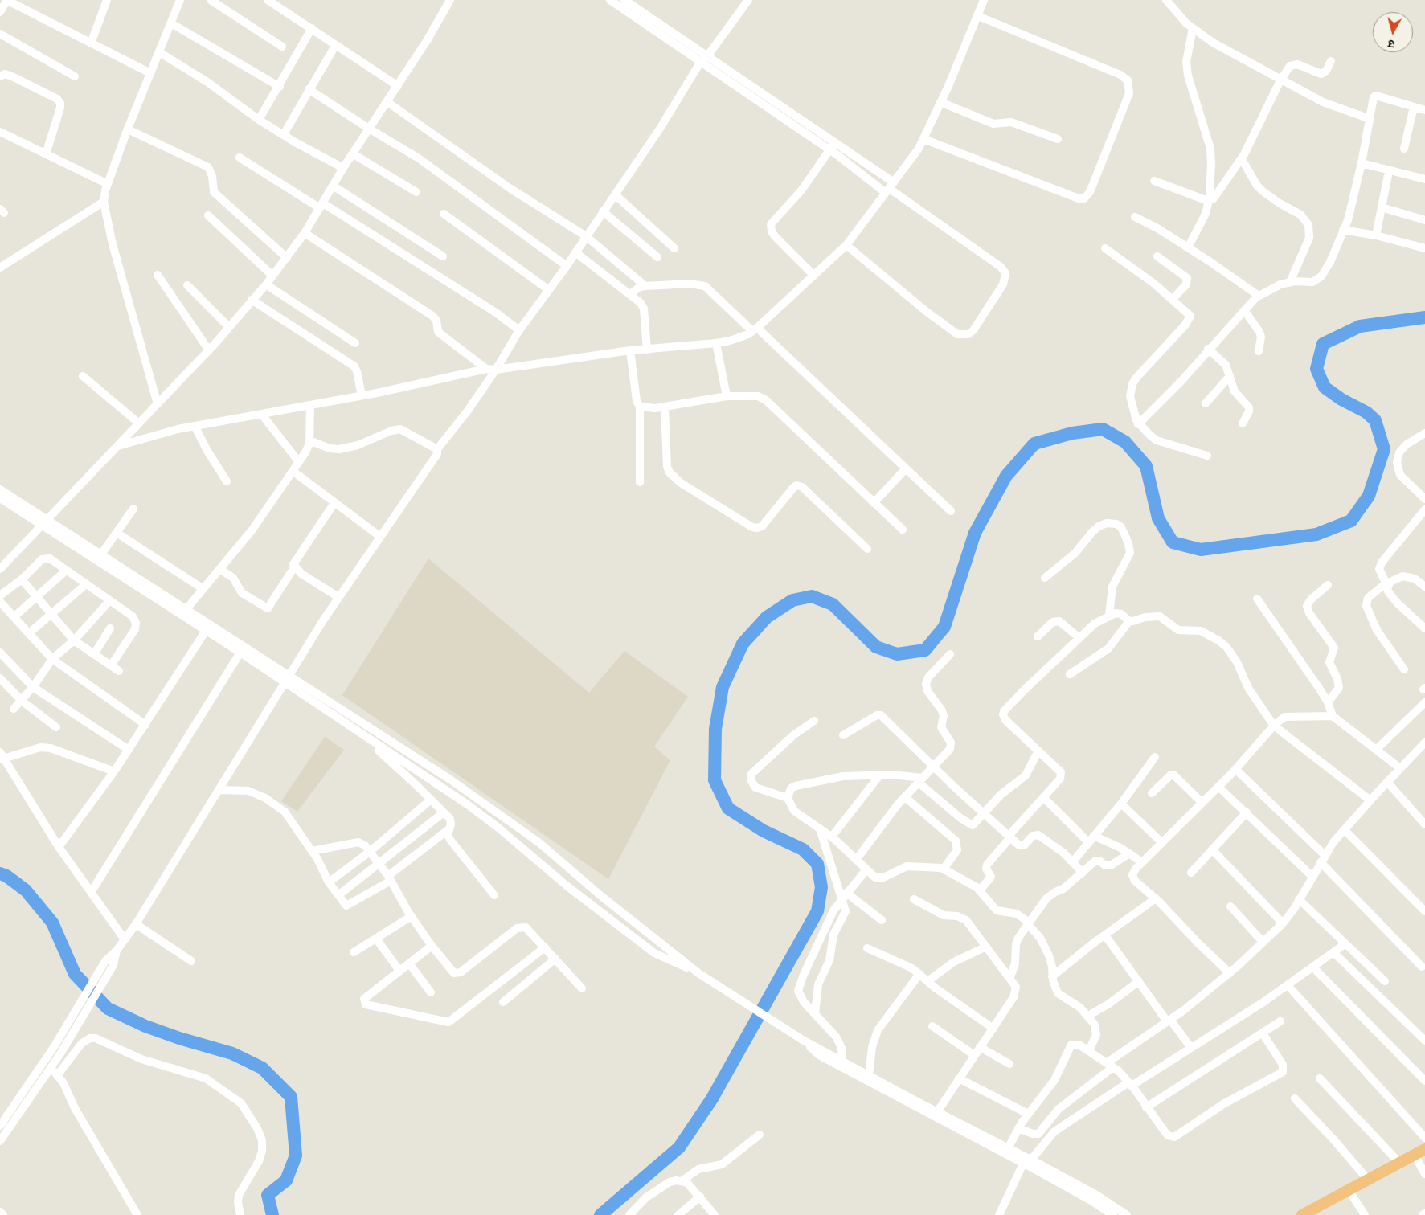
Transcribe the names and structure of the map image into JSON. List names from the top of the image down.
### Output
{
  "north": "bottom"
}
